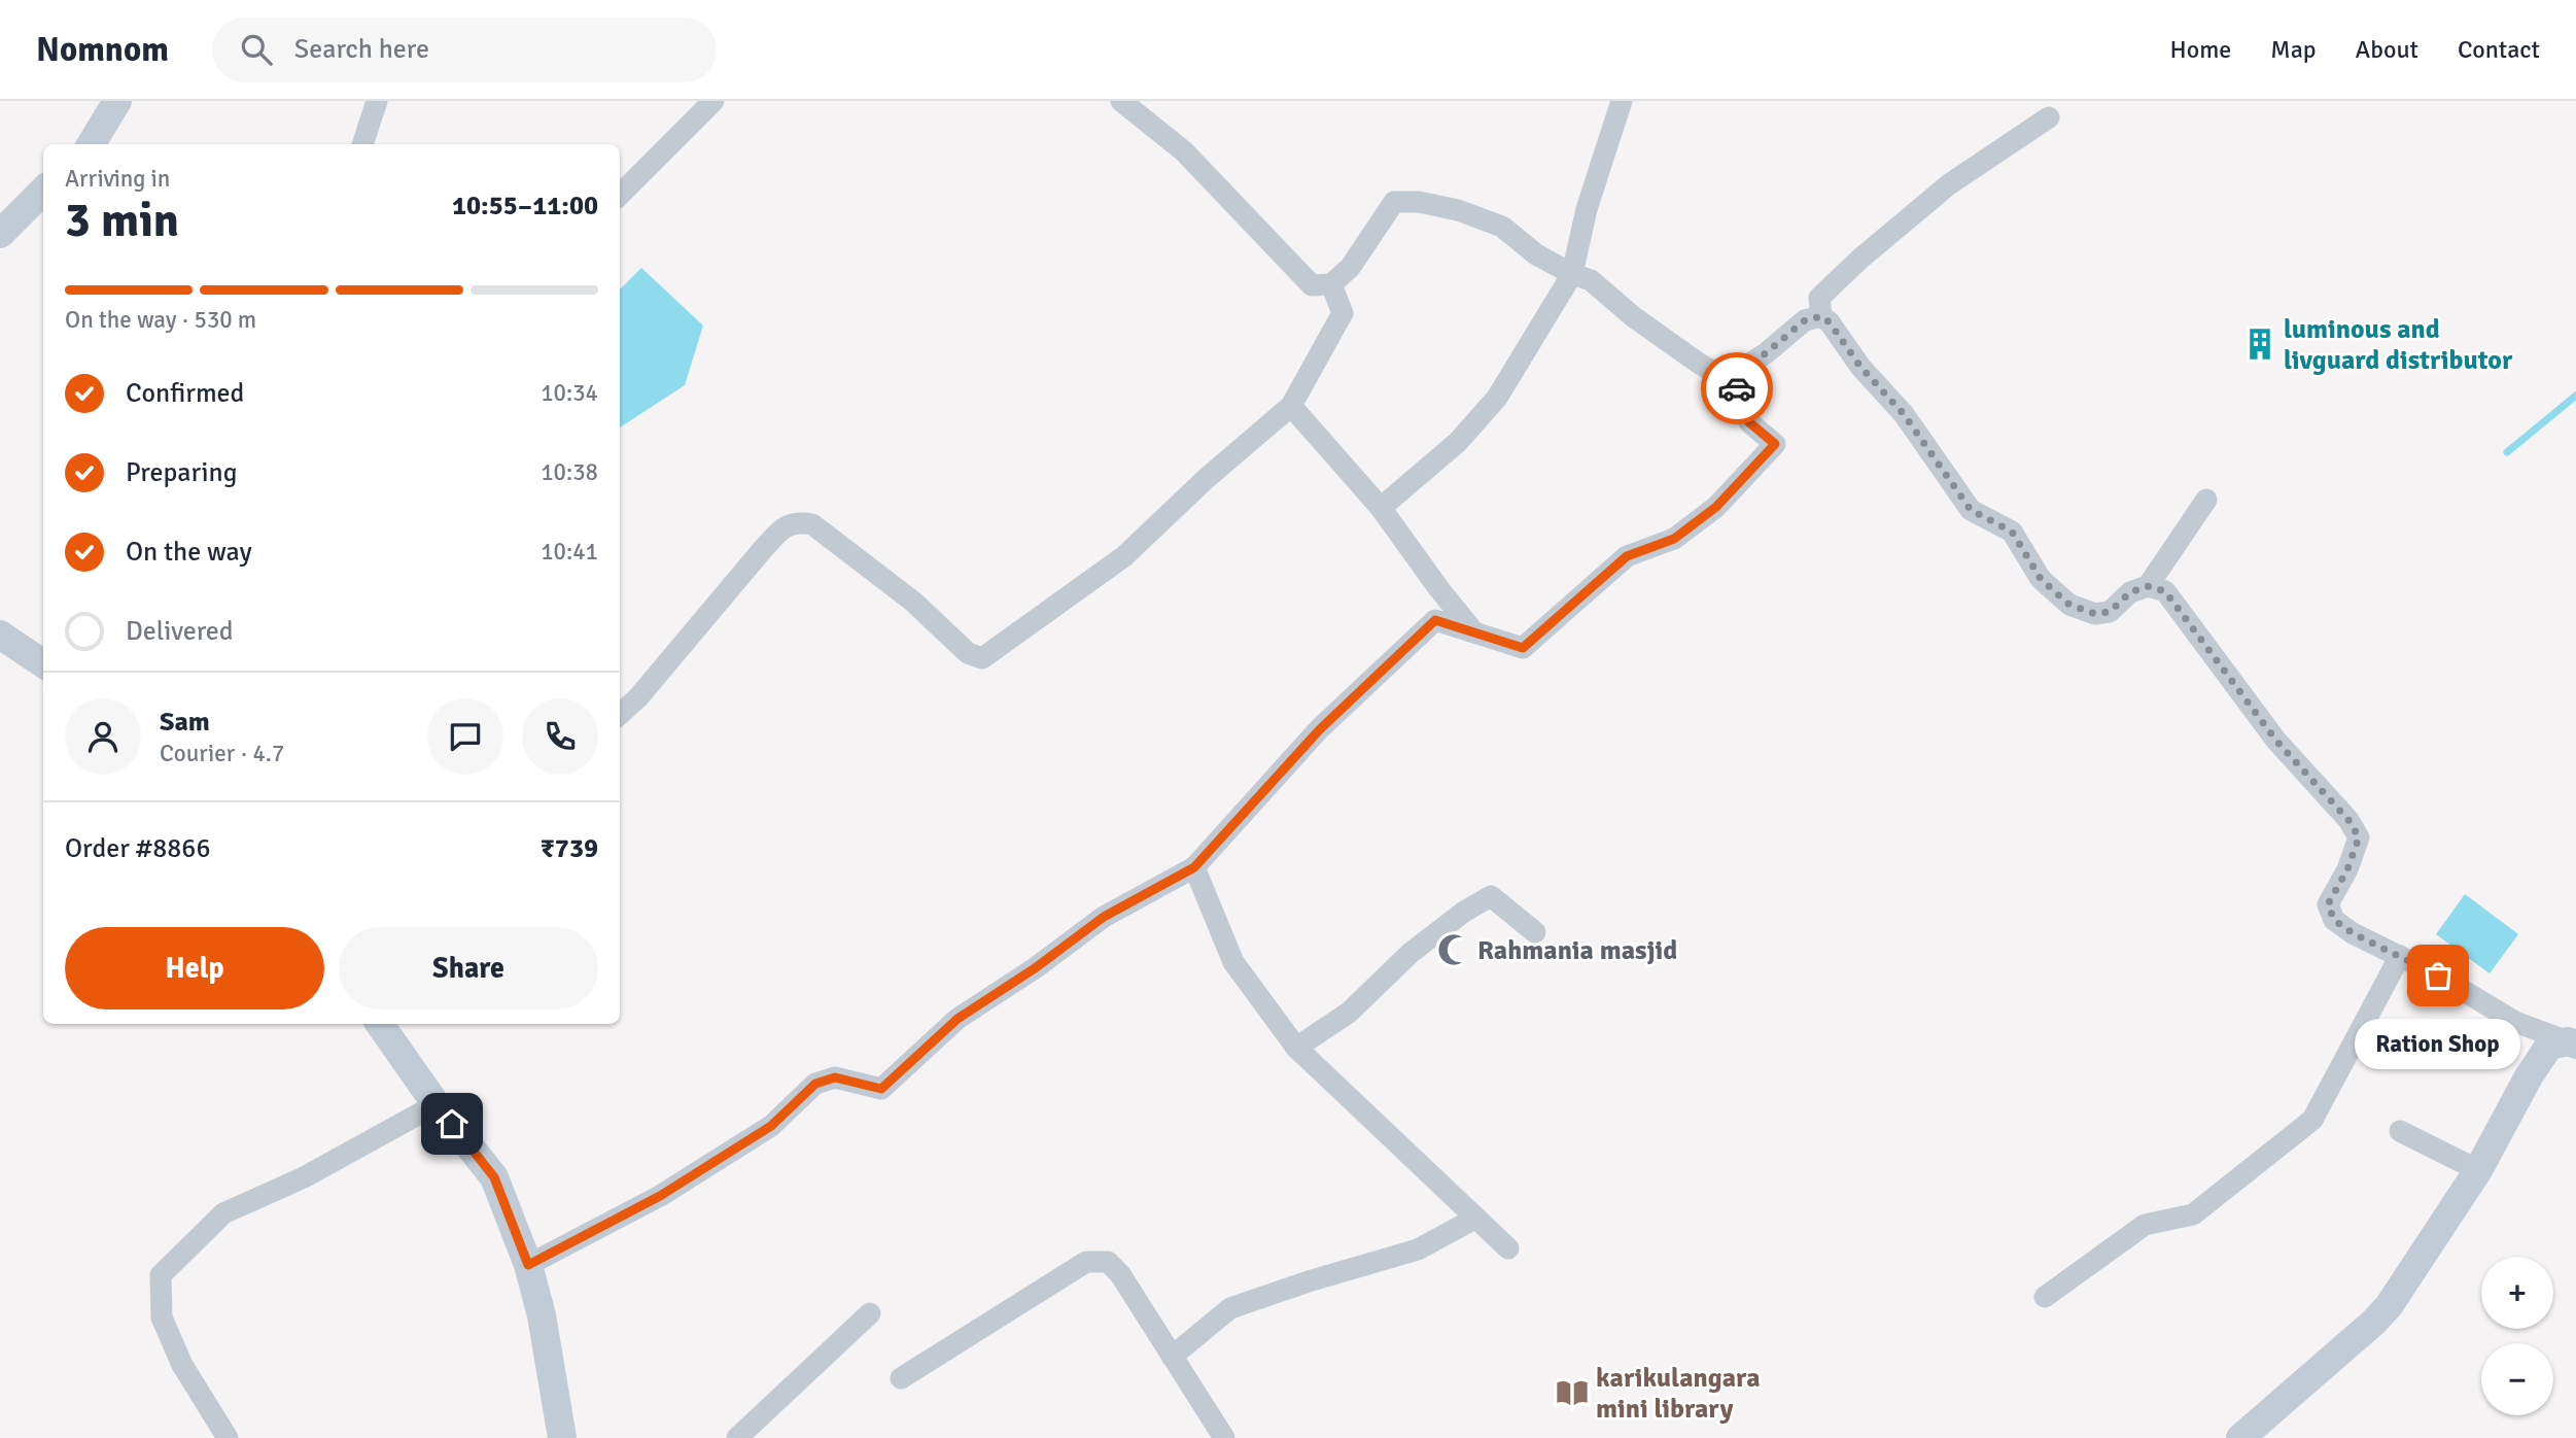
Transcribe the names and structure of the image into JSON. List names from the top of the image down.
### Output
{
  "places": {
    "building": ["luminous and livguard distributor"],
    "mosque": ["Rahmania masjid"],
    "other": ["Ration Shop"],
    "library": ["karikulangara mini library"]
  },
  "page": {
    "header": "Nomnom",
    "search": "Search here",
    "nav": [
      "Home",
      "Map",
      "About",
      "Contact"
    ],
    "heading": ["3 min", "Arriving in", "10:55–11:00"],
    "panel": [
      "Sam",
      "Courier · 4.7",
      "Order #8866",
      "₹739"
    ],
    "bar": "On the way · 530 m",
    "list": [
      ["Confirmed", "10:34"],
      ["Preparing", "10:38"],
      ["On the way", "10:41"],
      "Delivered"
    ],
    "buttons": ["Help", "Share"],
    "bubble": "Ration Shop",
    "map_buttons": ["+", "−"]
  }
}
